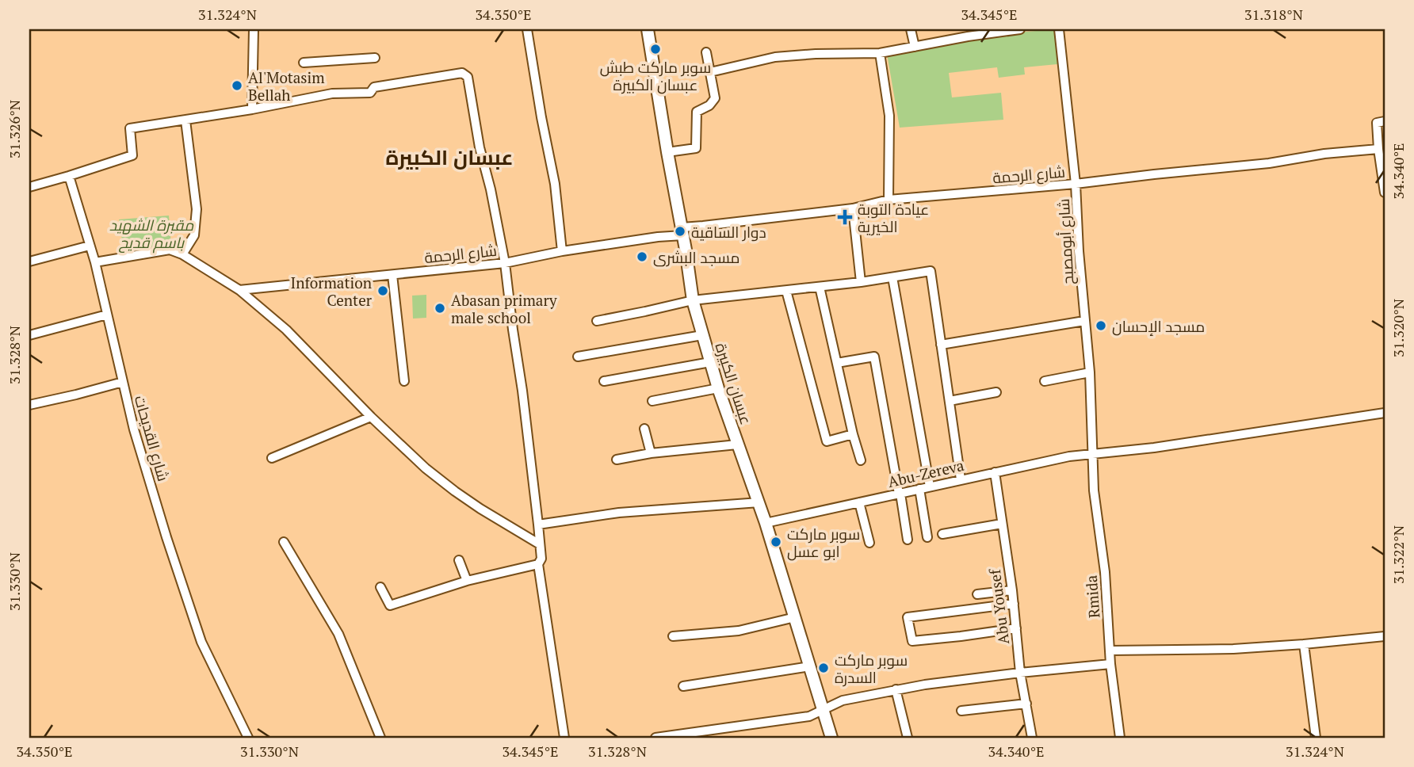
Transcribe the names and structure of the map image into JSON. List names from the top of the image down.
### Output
{
  "streets": {
    "main road": ["عبسان الكبيرة"],
    "street": [
      "شارع الرحمة",
      "شارع أبومصبح",
      "شارع القديحات",
      "Abu-Zereva",
      "Rmida",
      "Abu Yousef"
    ]
  },
  "crossings": [
    ["شارع الرحمة", "شارع أبومصبح"],
    ["شارع الرحمة", "عبسان الكبيرة"],
    ["شارع أبومصبح", "Abu-Zereva"],
    ["شارع أبومصبح", "Rmida"],
    ["عبسان الكبيرة", "Abu-Zereva"],
    ["Abu-Zereva", "Rmida"],
    ["Abu-Zereva", "Abu Yousef"]
  ],
  "districts": ["عبسان الكبيرة"],
  "parks": ["مقبرة الشهيد باسم قديح"],
  "places": {
    "other": [
      "سوبر ماركت طبش عبسان الكبيرة",
      "Al'Motasim Bellah",
      "دوار الساقية",
      "مسجد البشرى",
      "Information Center",
      "Abasan primary male school",
      "مسجد الإحسان",
      "سوبر ماركت ابو عسل",
      "سوبر ماركت السدرة"
    ],
    "health": ["عيادة التوبة الخيرية"]
  },
  "coordinates": [
    "31.324°N",
    "34.350°E",
    "34.345°E",
    "31.318°N",
    "31.326°N",
    "34.340°E",
    "31.320°N",
    "31.328°N",
    "31.322°N",
    "31.330°N"
  ]
}
